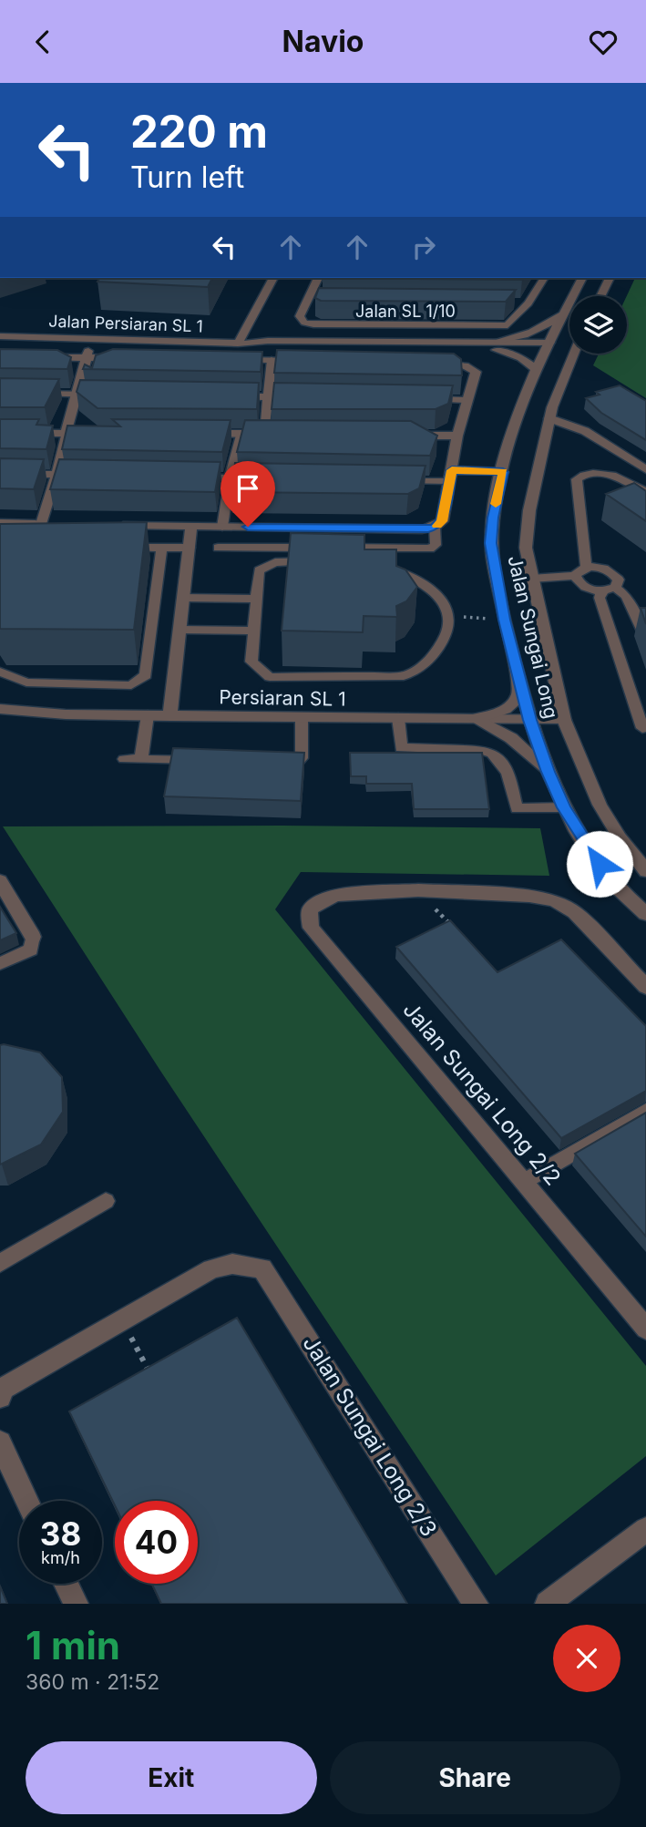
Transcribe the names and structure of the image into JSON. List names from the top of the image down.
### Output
{
  "streets": {
    "street": [
      "Jalan Persiaran SL 1",
      "Jalan Sungai Long",
      "Persiaran SL 1",
      "Jalan Sungai Long 2/2",
      "Jalan Sungai Long 2/3"
    ],
    "lane": ["Jalan SL 1/10"]
  },
  "crossings": [
    ["Jalan Sungai Long", "Persiaran SL 1"]
  ],
  "page": {
    "header": "Navio",
    "turn": ["220 m", "Turn left"],
    "speed": "38 km/h",
    "limit": "40",
    "heading": ["1 min", "360 m · 21:52"],
    "buttons": ["Exit", "Share"]
  }
}
